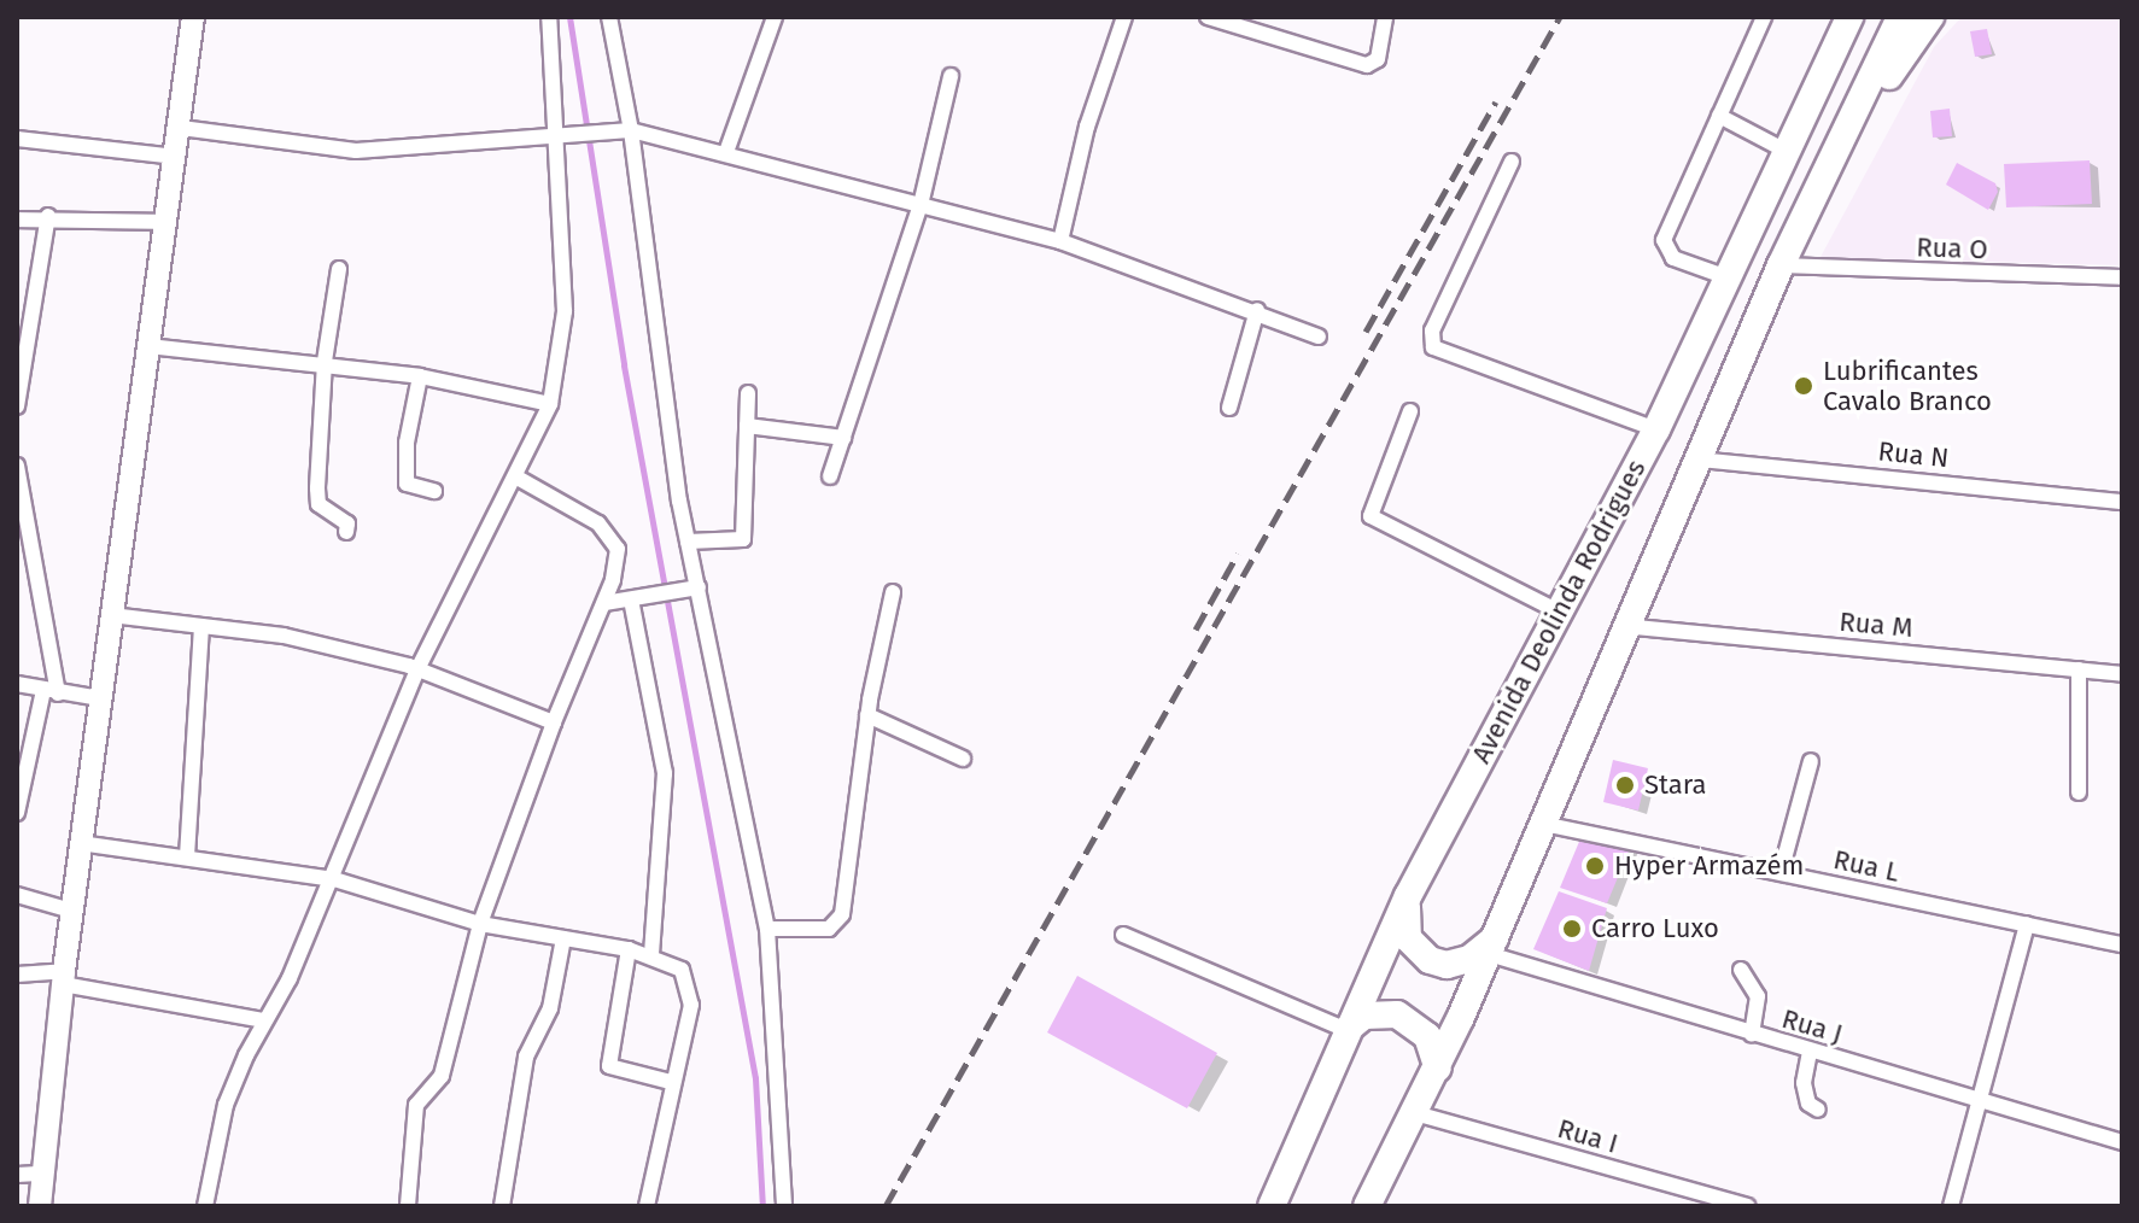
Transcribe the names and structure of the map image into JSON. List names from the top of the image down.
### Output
{
  "streets": {
    "highway": ["Avenida Deolinda Rodrigues"],
    "street": [
      "Rua O",
      "Rua N",
      "Rua M",
      "Rua L",
      "Rua J",
      "Rua I"
    ]
  },
  "crossings": [
    ["Rua O", "Avenida Deolinda Rodrigues"],
    ["Rua N", "Avenida Deolinda Rodrigues"],
    ["Avenida Deolinda Rodrigues", "Rua M"],
    ["Avenida Deolinda Rodrigues", "Rua L"],
    ["Avenida Deolinda Rodrigues", "Rua J"],
    ["Avenida Deolinda Rodrigues", "Rua I"]
  ],
  "places": [
    "Lubrificantes Cavalo Branco",
    "Stara",
    "Hyper Armazém",
    "Carro Luxo"
  ]
}
